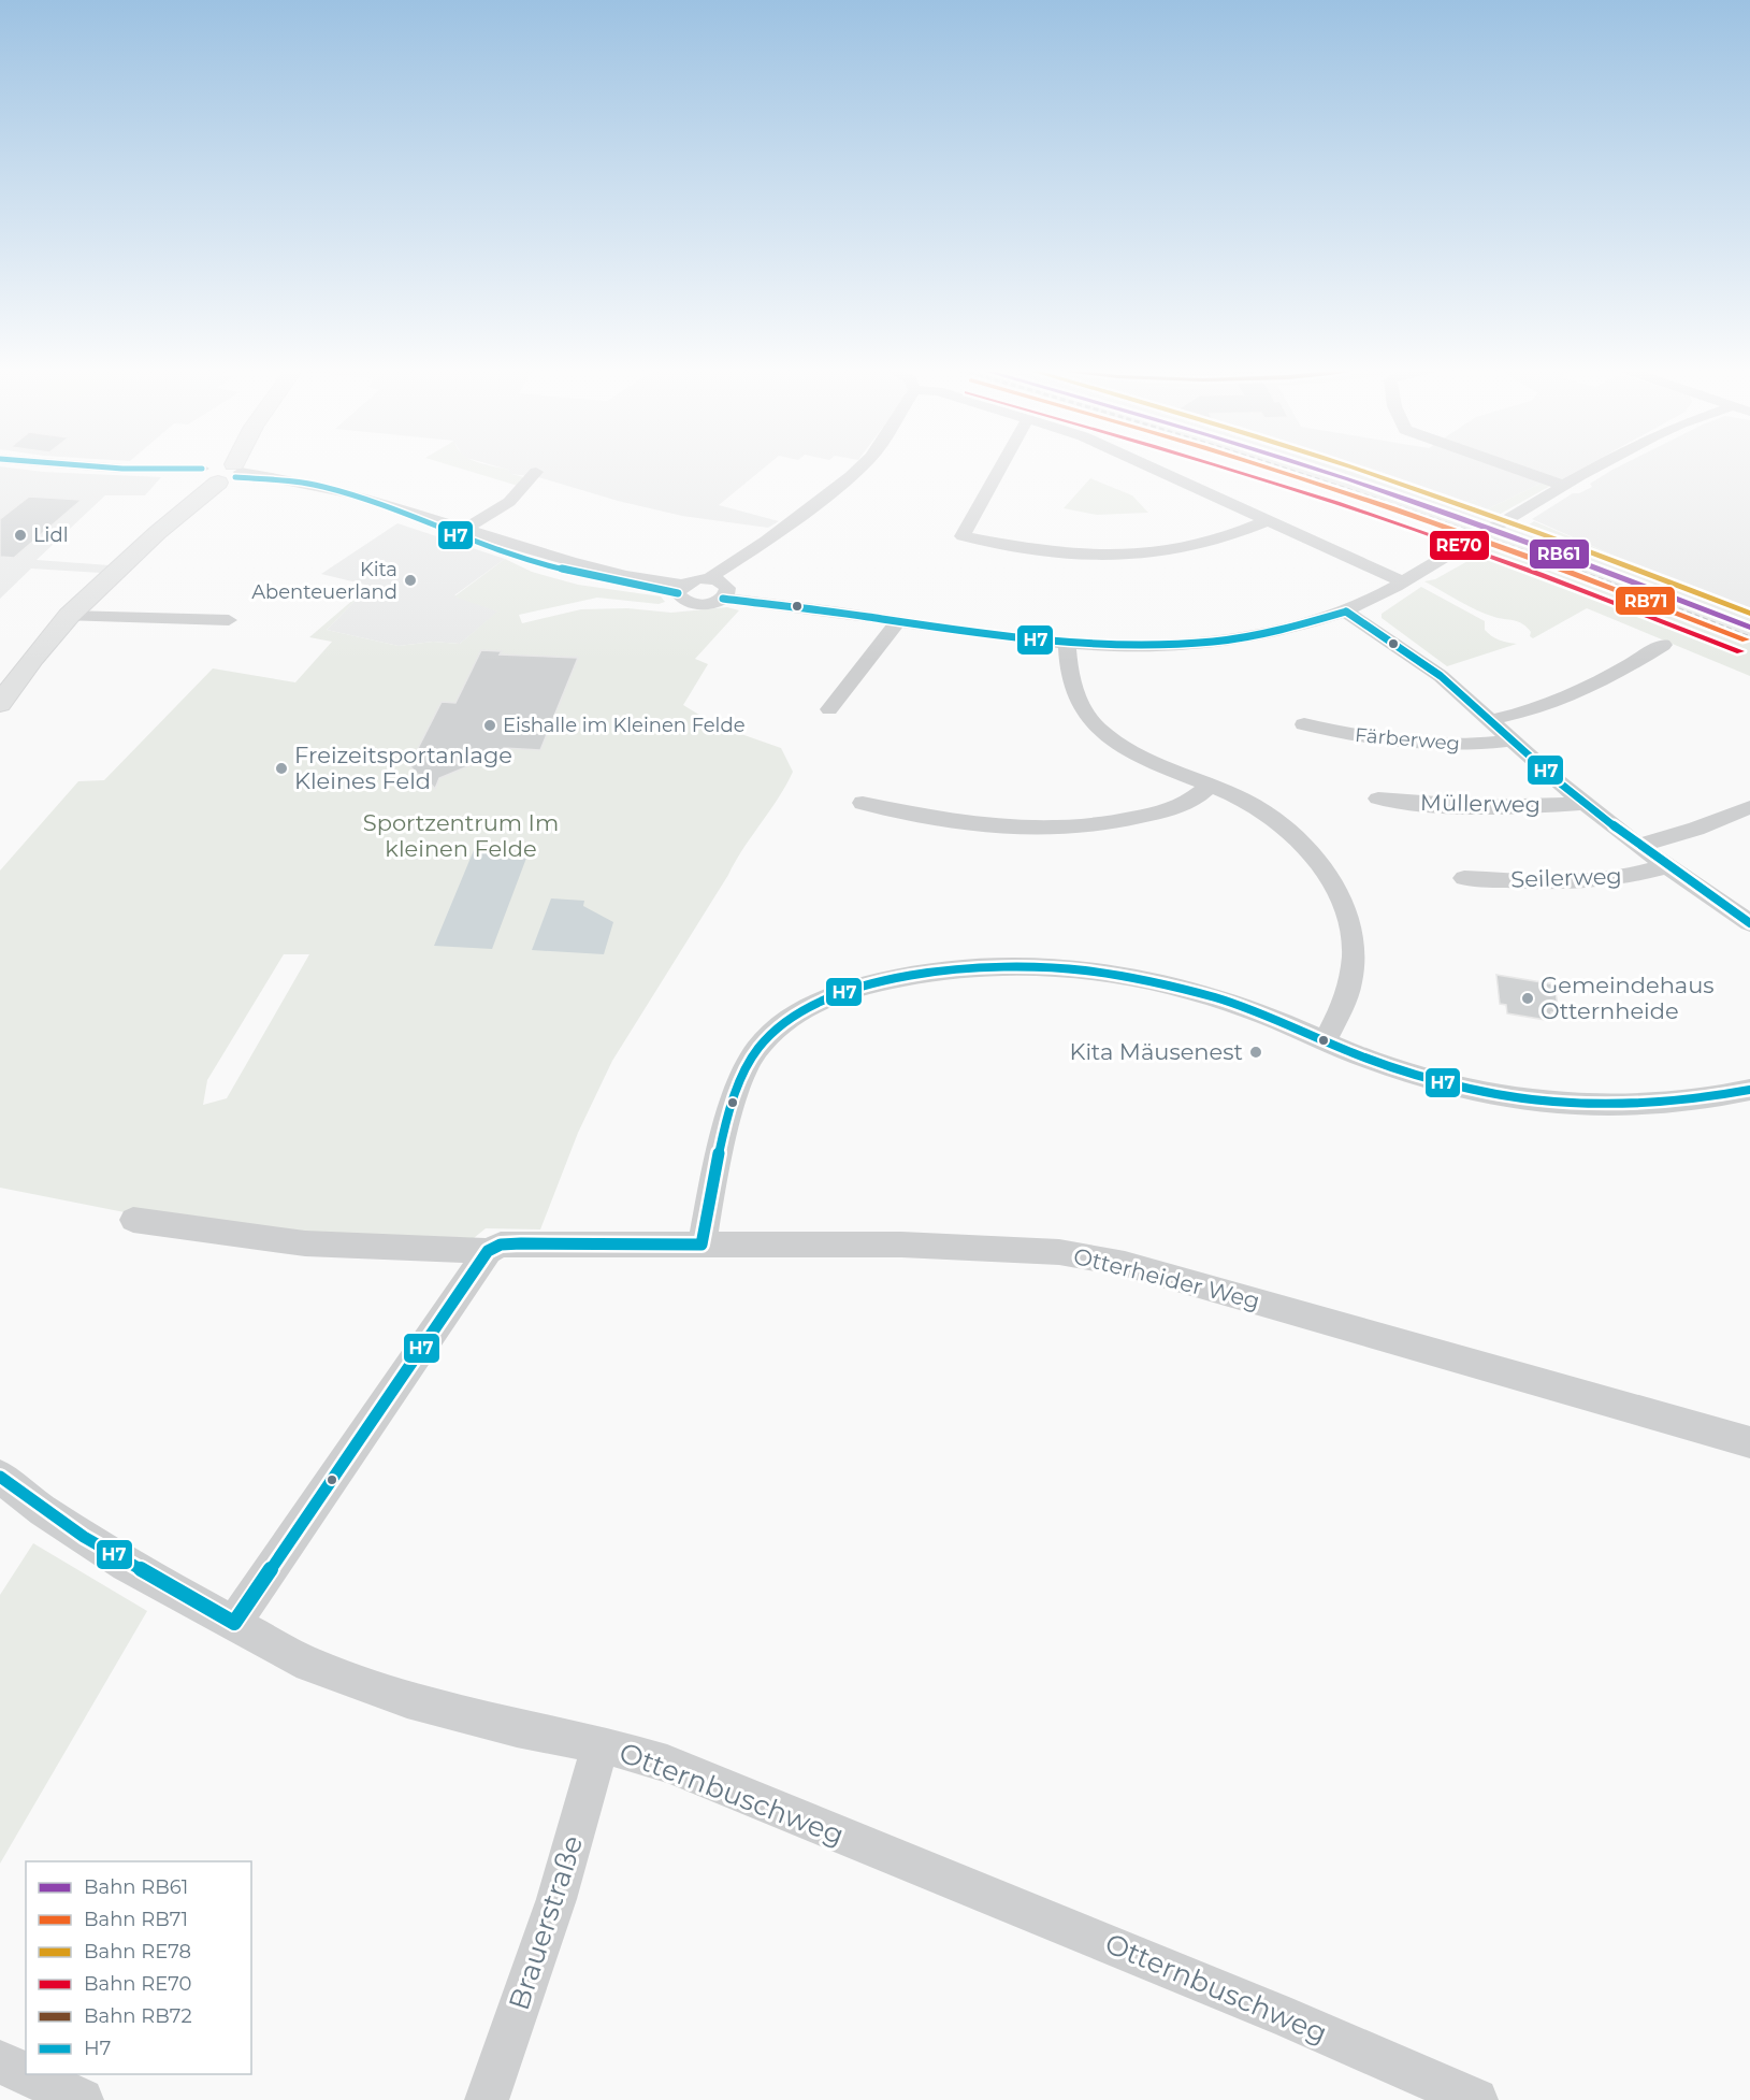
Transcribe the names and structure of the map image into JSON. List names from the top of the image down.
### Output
{
  "streets": {
    "street": [
      "Färberweg",
      "Müllerweg",
      "Seilerweg",
      "Otterheider Weg",
      "Otternbuschweg",
      "Brauerstraße"
    ]
  },
  "crossings": [
    ["Otternbuschweg", "Brauerstraße"]
  ],
  "parks": ["Sportzentrum Im kleinen Felde"],
  "places": [
    "Lidl",
    "Kita Abenteuerland",
    "Eishalle im Kleinen Felde",
    "Freizeitsportanlage Kleines Feld",
    "Gemeindehaus Otternheide",
    "Kita Mäusenest"
  ],
  "lines": [
    "rail line RB61",
    "rail line RB71",
    "rail line RE78",
    "rail line RE70",
    "transit line H7"
  ],
  "legend": [
    "Bahn RB61",
    "Bahn RB71",
    "Bahn RE78",
    "Bahn RE70",
    "Bahn RB72",
    "H7"
  ]
}
